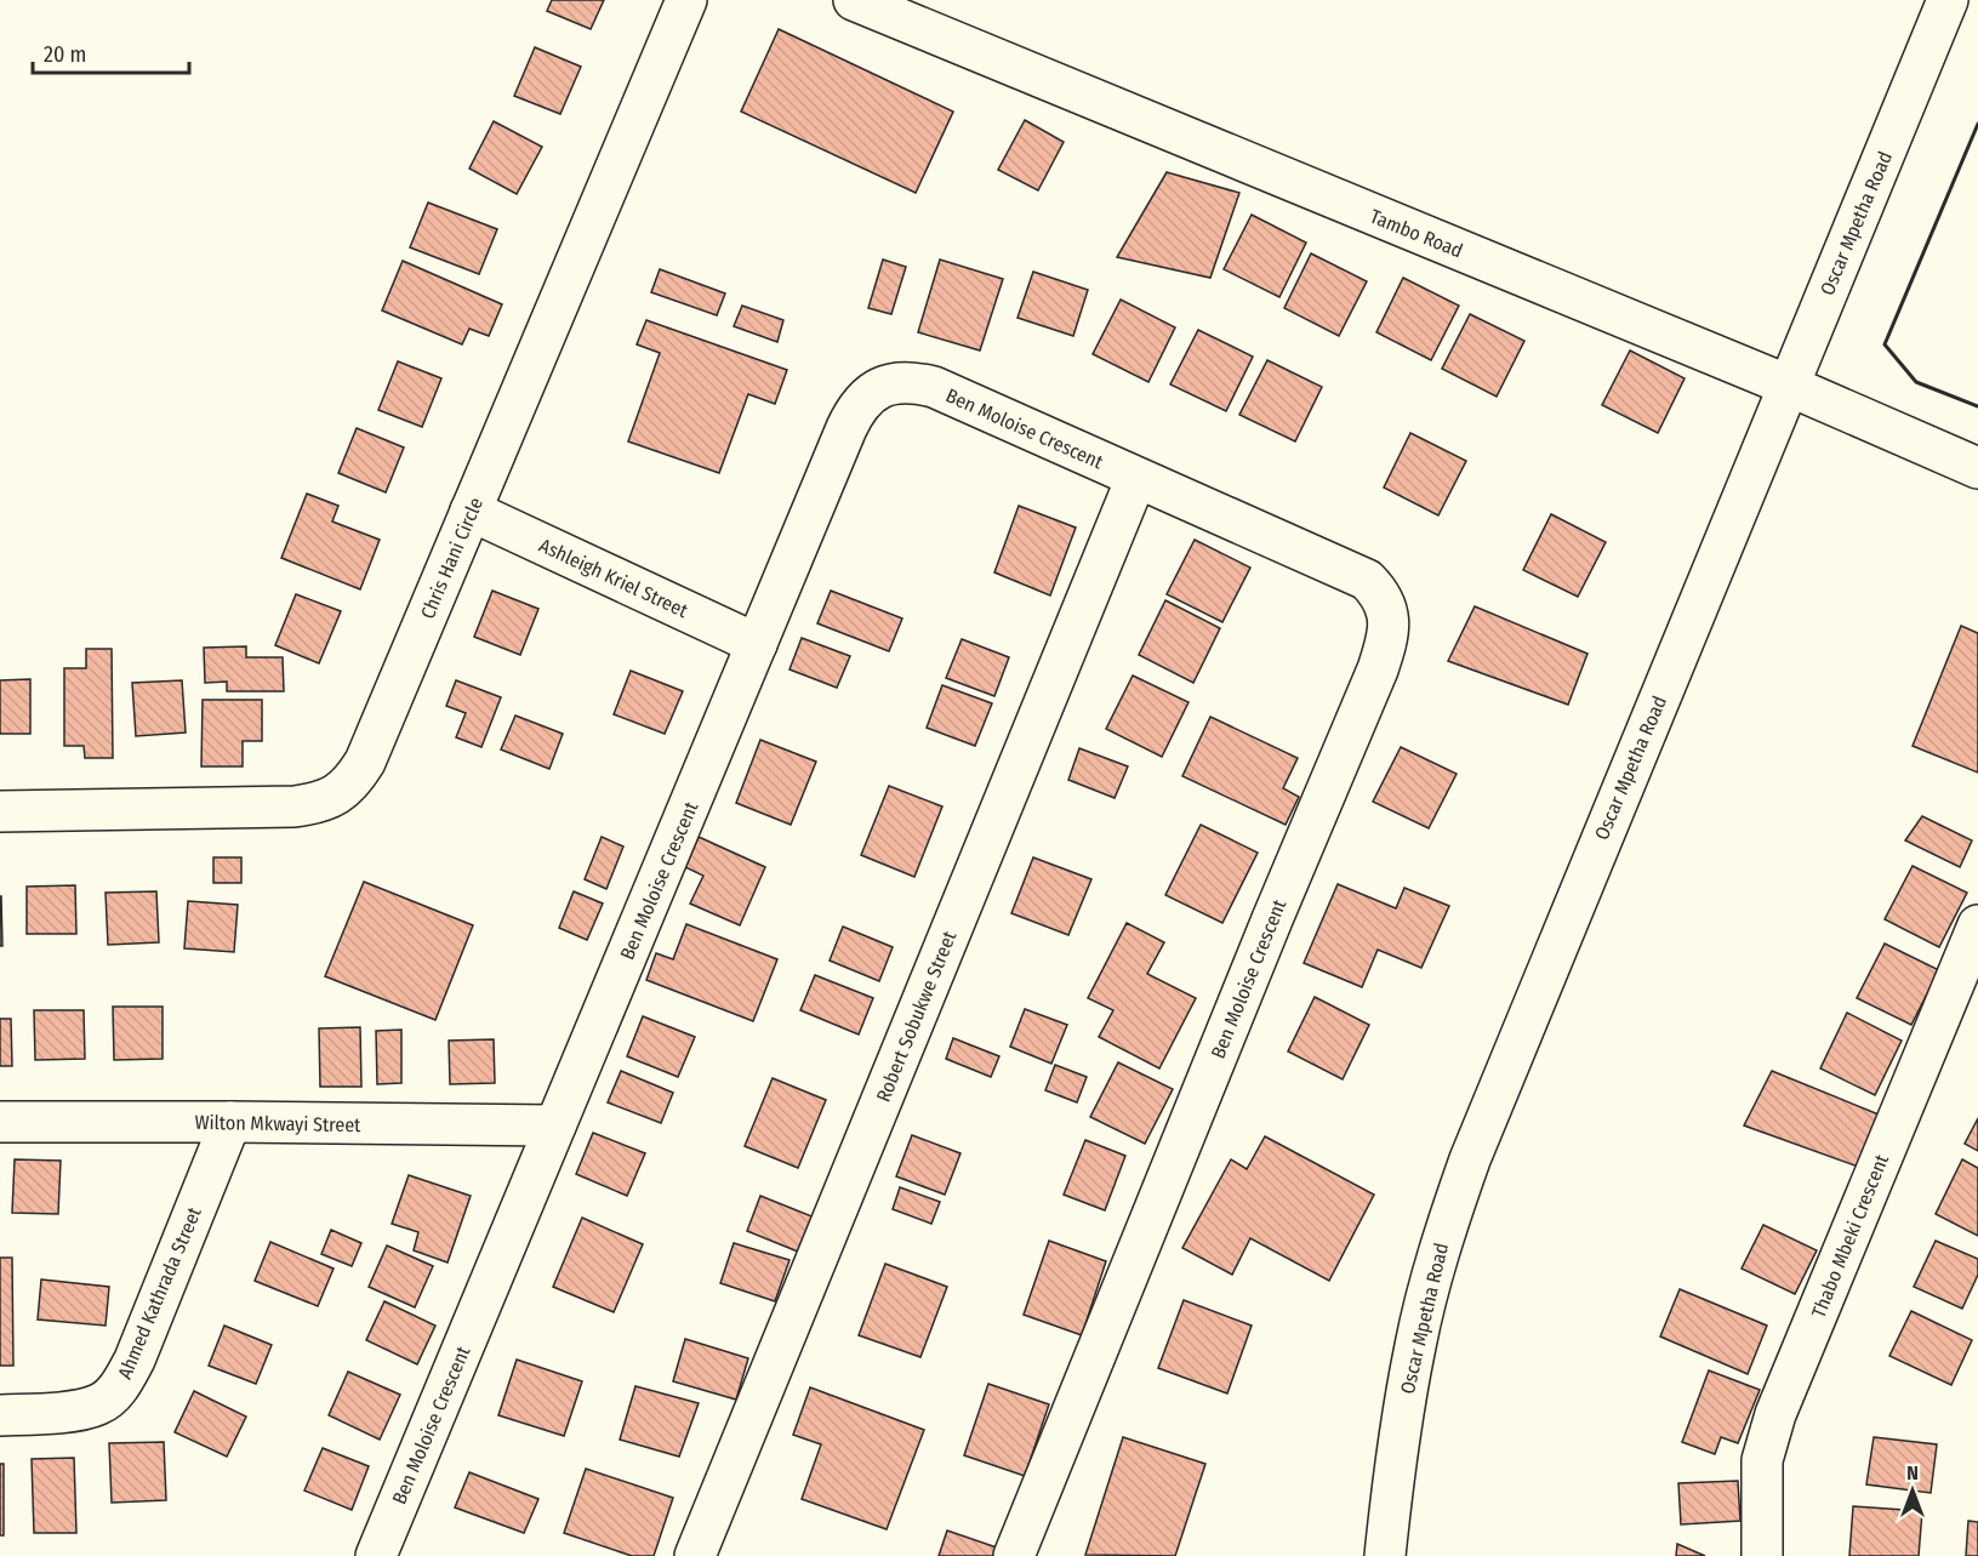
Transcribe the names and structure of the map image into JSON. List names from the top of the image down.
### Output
{
  "streets": {
    "street": [
      "Oscar Mpetha Road",
      "Tambo Road",
      "Ben Moloise Crescent",
      "Chris Hani Circle",
      "Ashleigh Kriel Street",
      "Robert Sobukwe Street",
      "Wilton Mkwayi Street",
      "Thabo Mbeki Crescent",
      "Ahmed Kathrada Street"
    ]
  },
  "crossings": [
    ["Oscar Mpetha Road", "Tambo Road"],
    ["Ben Moloise Crescent", "Ashleigh Kriel Street"],
    ["Ben Moloise Crescent", "Robert Sobukwe Street"],
    ["Ben Moloise Crescent", "Wilton Mkwayi Street"],
    ["Chris Hani Circle", "Ashleigh Kriel Street"],
    ["Wilton Mkwayi Street", "Ahmed Kathrada Street"]
  ],
  "scale_bar": "20 m",
  "north": "top"
}
